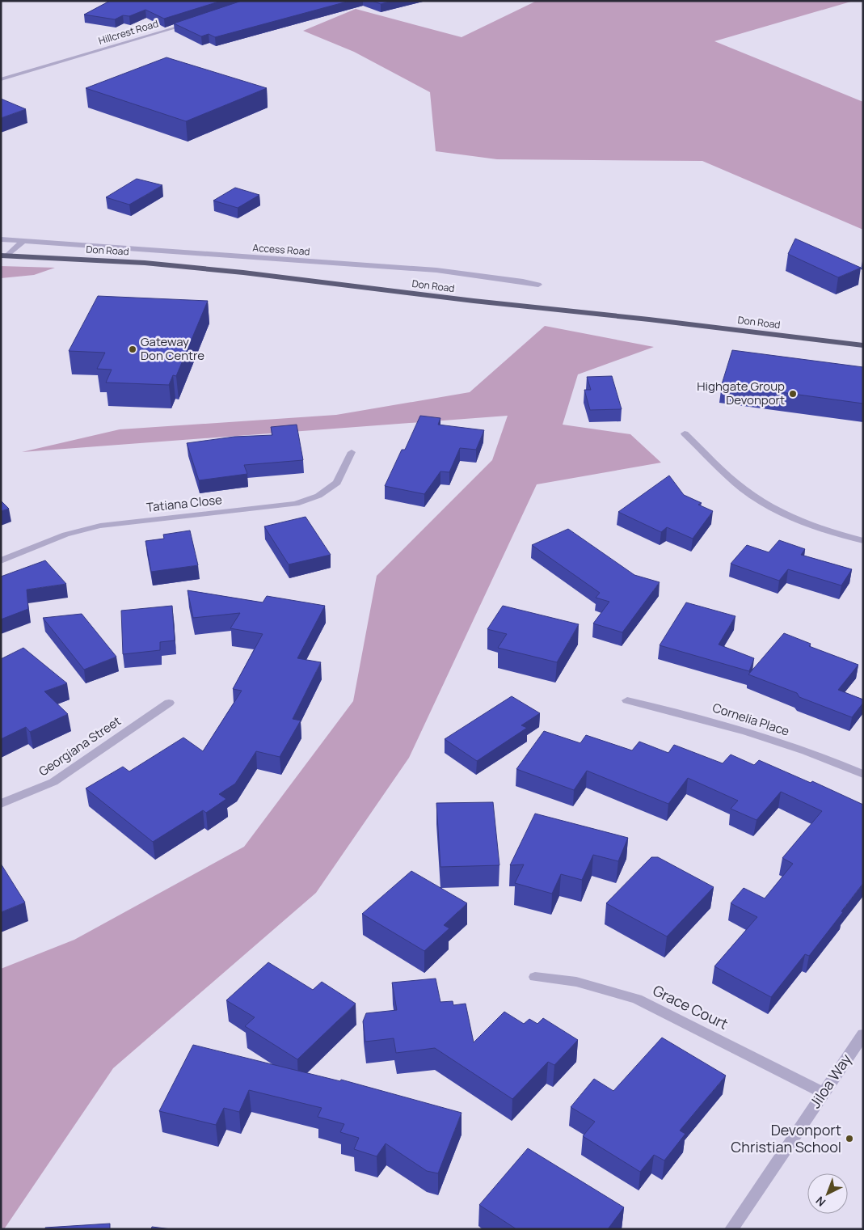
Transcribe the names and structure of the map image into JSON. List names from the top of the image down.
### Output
{
  "streets": {
    "main road": ["Don Road"],
    "street": [
      "Hillcrest Road",
      "Access Road",
      "Tatiana Close",
      "Cornelia Place",
      "Georgiana Street",
      "Grace Court",
      "Jiloa Way"
    ]
  },
  "crossings": [
    ["Grace Court", "Jiloa Way"]
  ],
  "places": ["Gateway Don Centre", "Highgate Group Devonport", "Devonport Christian School"],
  "north": "bottom left"
}
